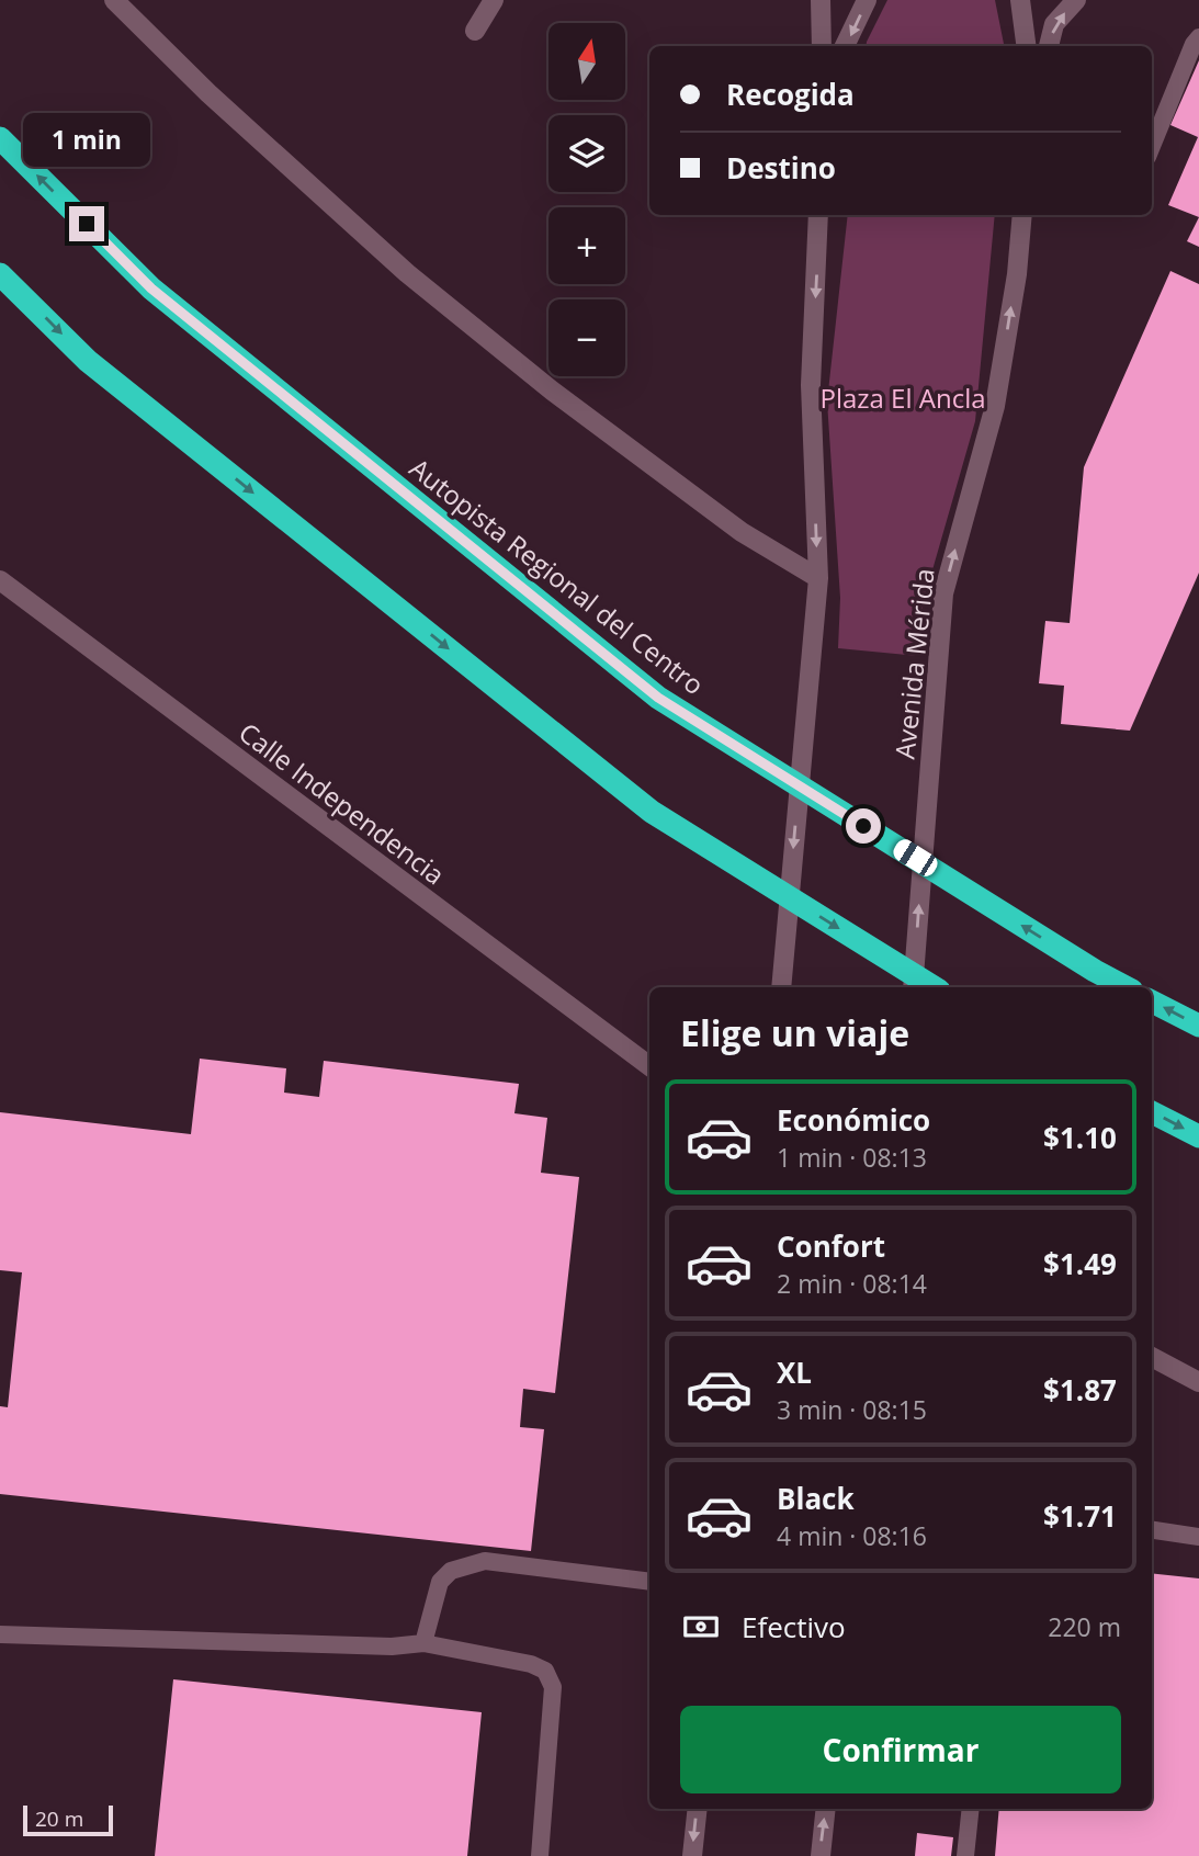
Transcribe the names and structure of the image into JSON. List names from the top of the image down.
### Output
{
  "streets": {
    "highway": ["Autopista Regional del Centro"],
    "street": ["Avenida Mérida", "Calle Independencia"]
  },
  "parks": ["Plaza El Ancla"],
  "scale_bar": "20 m",
  "north": "top",
  "page": {
    "map_buttons": ["+", "−"],
    "banner": ["Recogida", "Destino"],
    "bubble": "1 min",
    "heading": "Elige un viaje",
    "list": [
      {
        "name": "Económico",
        "note": "1 min · 08:13",
        "value": "$1.10"
      },
      {
        "name": "Confort",
        "note": "2 min · 08:14",
        "value": "$1.49"
      },
      {
        "name": "XL",
        "note": "3 min · 08:15",
        "value": "$1.87"
      },
      {
        "name": "Black",
        "note": "4 min · 08:16",
        "value": "$1.71"
      }
    ],
    "pay": ["Efectivo", "220 m"],
    "buttons": "Confirmar",
    "scale": "20 m"
  }
}
